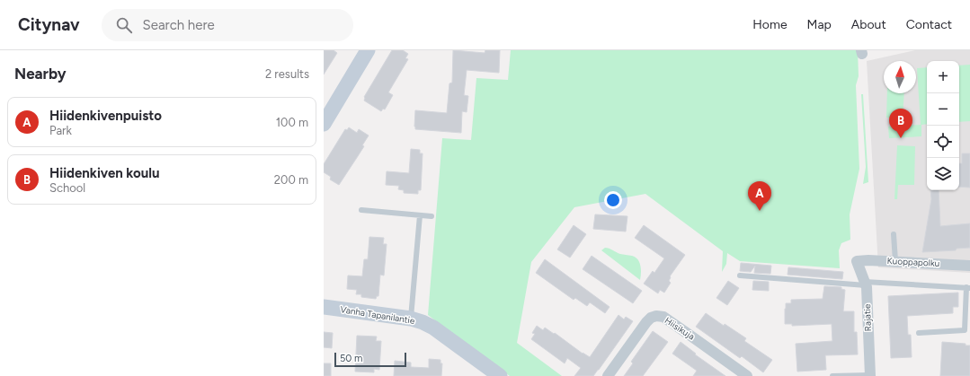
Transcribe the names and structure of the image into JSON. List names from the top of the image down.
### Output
{
  "streets": {
    "street": [
      "Kuoppapolku",
      "Vanha Tapanilantie",
      "Rajatie",
      "Hiisikuja"
    ]
  },
  "crossings": [
    ["Kuoppapolku", "Rajatie"]
  ],
  "scale_bar": "50 m",
  "north": "top",
  "page": {
    "header": "Citynav",
    "search": "Search here",
    "nav": [
      "Home",
      "Map",
      "About",
      "Contact"
    ],
    "heading": ["Nearby", "2 results"],
    "map_buttons": ["+", "−"],
    "list": [
      {
        "mark": "A",
        "name": "Hiidenkivenpuisto",
        "note": "Park",
        "value": "100 m"
      },
      {
        "mark": "B",
        "name": "Hiidenkiven koulu",
        "note": "School",
        "value": "200 m"
      }
    ],
    "pins": ["B", "A"],
    "scale": "50 m"
  }
}
